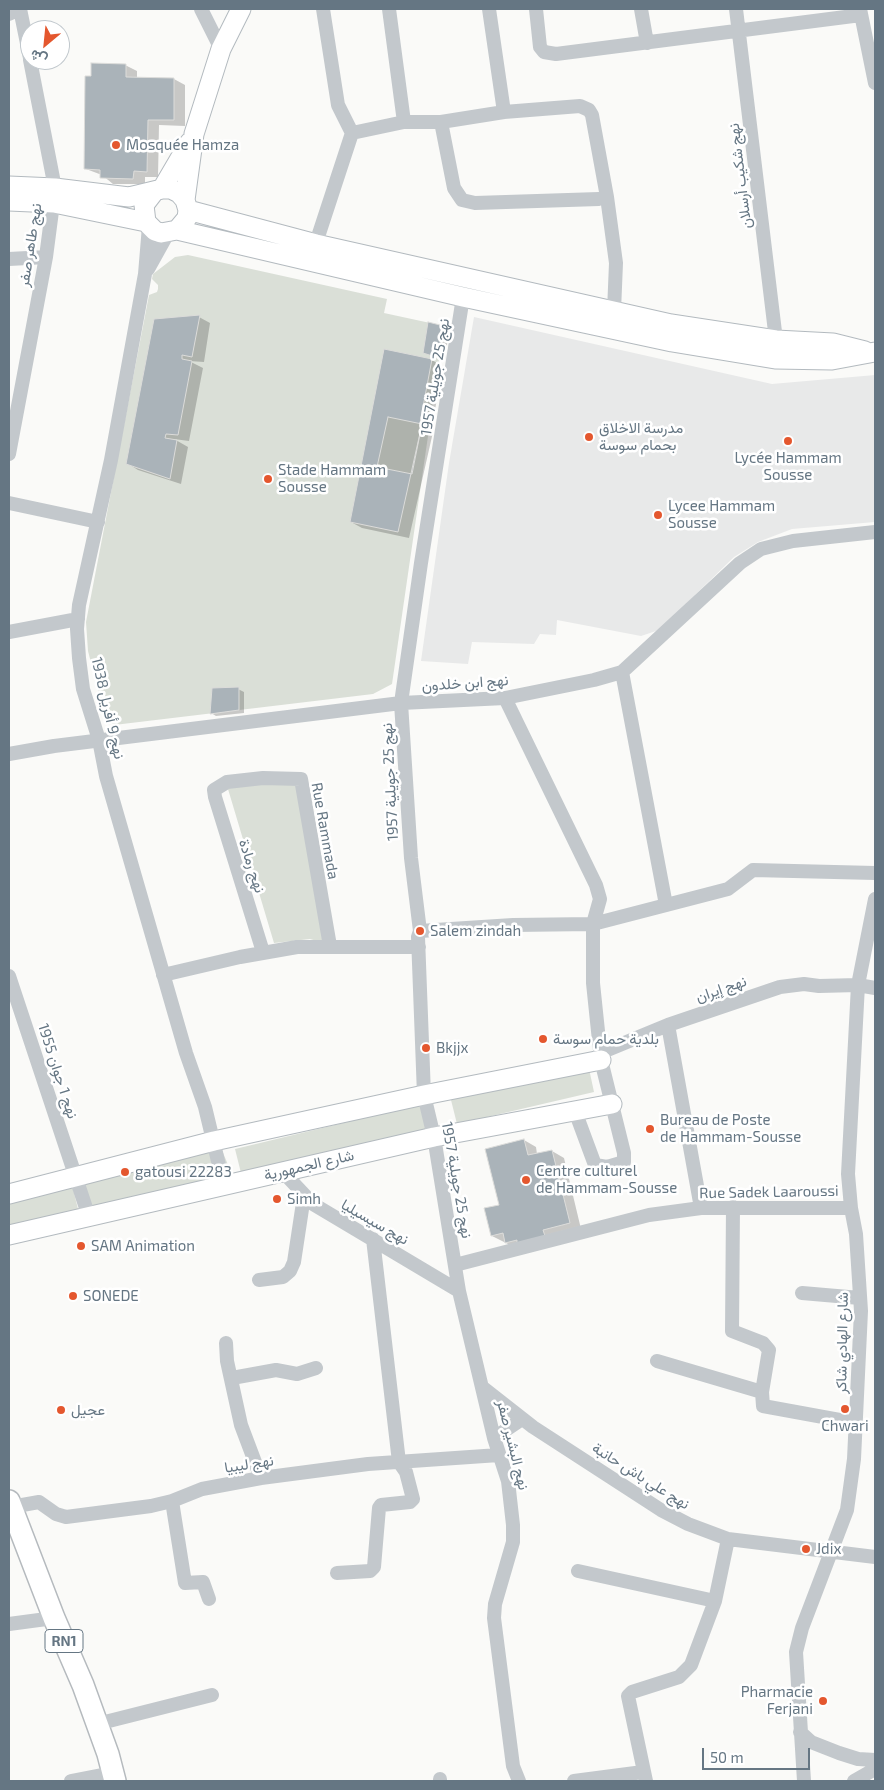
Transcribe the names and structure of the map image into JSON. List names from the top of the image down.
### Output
{
  "streets": {
    "main road": ["RN1"],
    "street": [
      "نهج شكيب أرسلان",
      "نهج طاهر صفر",
      "نهج 25 جويلية 1957",
      "نهج ابن خلدون",
      "نهج 9 أفريل 1938",
      "Rue Rammada",
      "نهج رمادة",
      "نهج إيران",
      "نهج 1 جوان 1955",
      "شارع الجمهورية",
      "Rue Sadek Laaroussi",
      "نهج سيسيليا",
      "شارع الهادي شاكر",
      "نهج البشير صفر",
      "نهج ليبيا",
      "نهج علي باش حانبة"
    ]
  },
  "crossings": [
    ["نهج 25 جويلية 1957", "نهج ابن خلدون"],
    ["نهج 25 جويلية 1957", "شارع الجمهورية"],
    ["نهج 25 جويلية 1957", "Rue Sadek Laaroussi"],
    ["نهج 25 جويلية 1957", "نهج البشير صفر"],
    ["نهج ابن خلدون", "نهج 9 أفريل 1938"],
    ["نهج 9 أفريل 1938", "شارع الجمهورية"],
    ["Rue Rammada", "نهج رمادة"],
    ["نهج إيران", "شارع الهادي شاكر"],
    ["نهج 1 جوان 1955", "شارع الجمهورية"],
    ["شارع الجمهورية", "نهج سيسيليا"],
    ["Rue Sadek Laaroussi", "شارع الهادي شاكر"],
    ["Rue Sadek Laaroussi", "نهج البشير صفر"],
    ["نهج سيسيليا", "نهج البشير صفر"],
    ["شارع الهادي شاكر", "نهج علي باش حانبة"],
    ["نهج البشير صفر", "نهج ليبيا"],
    ["نهج البشير صفر", "نهج علي باش حانبة"],
    ["نهج ليبيا", "RN1"]
  ],
  "places": [
    "Mosquée Hamza",
    "مدرسة الاخلاق بحمام سوسة",
    "Lycée Hammam Sousse",
    "Stade Hammam Sousse",
    "Lycee Hammam Sousse",
    "Salem zindah",
    "بلدية حمام سوسة",
    "Bkjjx",
    "Bureau de Poste de Hammam-Sousse",
    "gatousi 22283",
    "Centre culturel de Hammam-Sousse",
    "Simh",
    "SAM Animation",
    "SONEDE",
    "Chwari",
    "عجيل",
    "Jdix",
    "Pharmacie Ferjani"
  ],
  "scale_bar": "50 m",
  "north": "bottom left"
}
